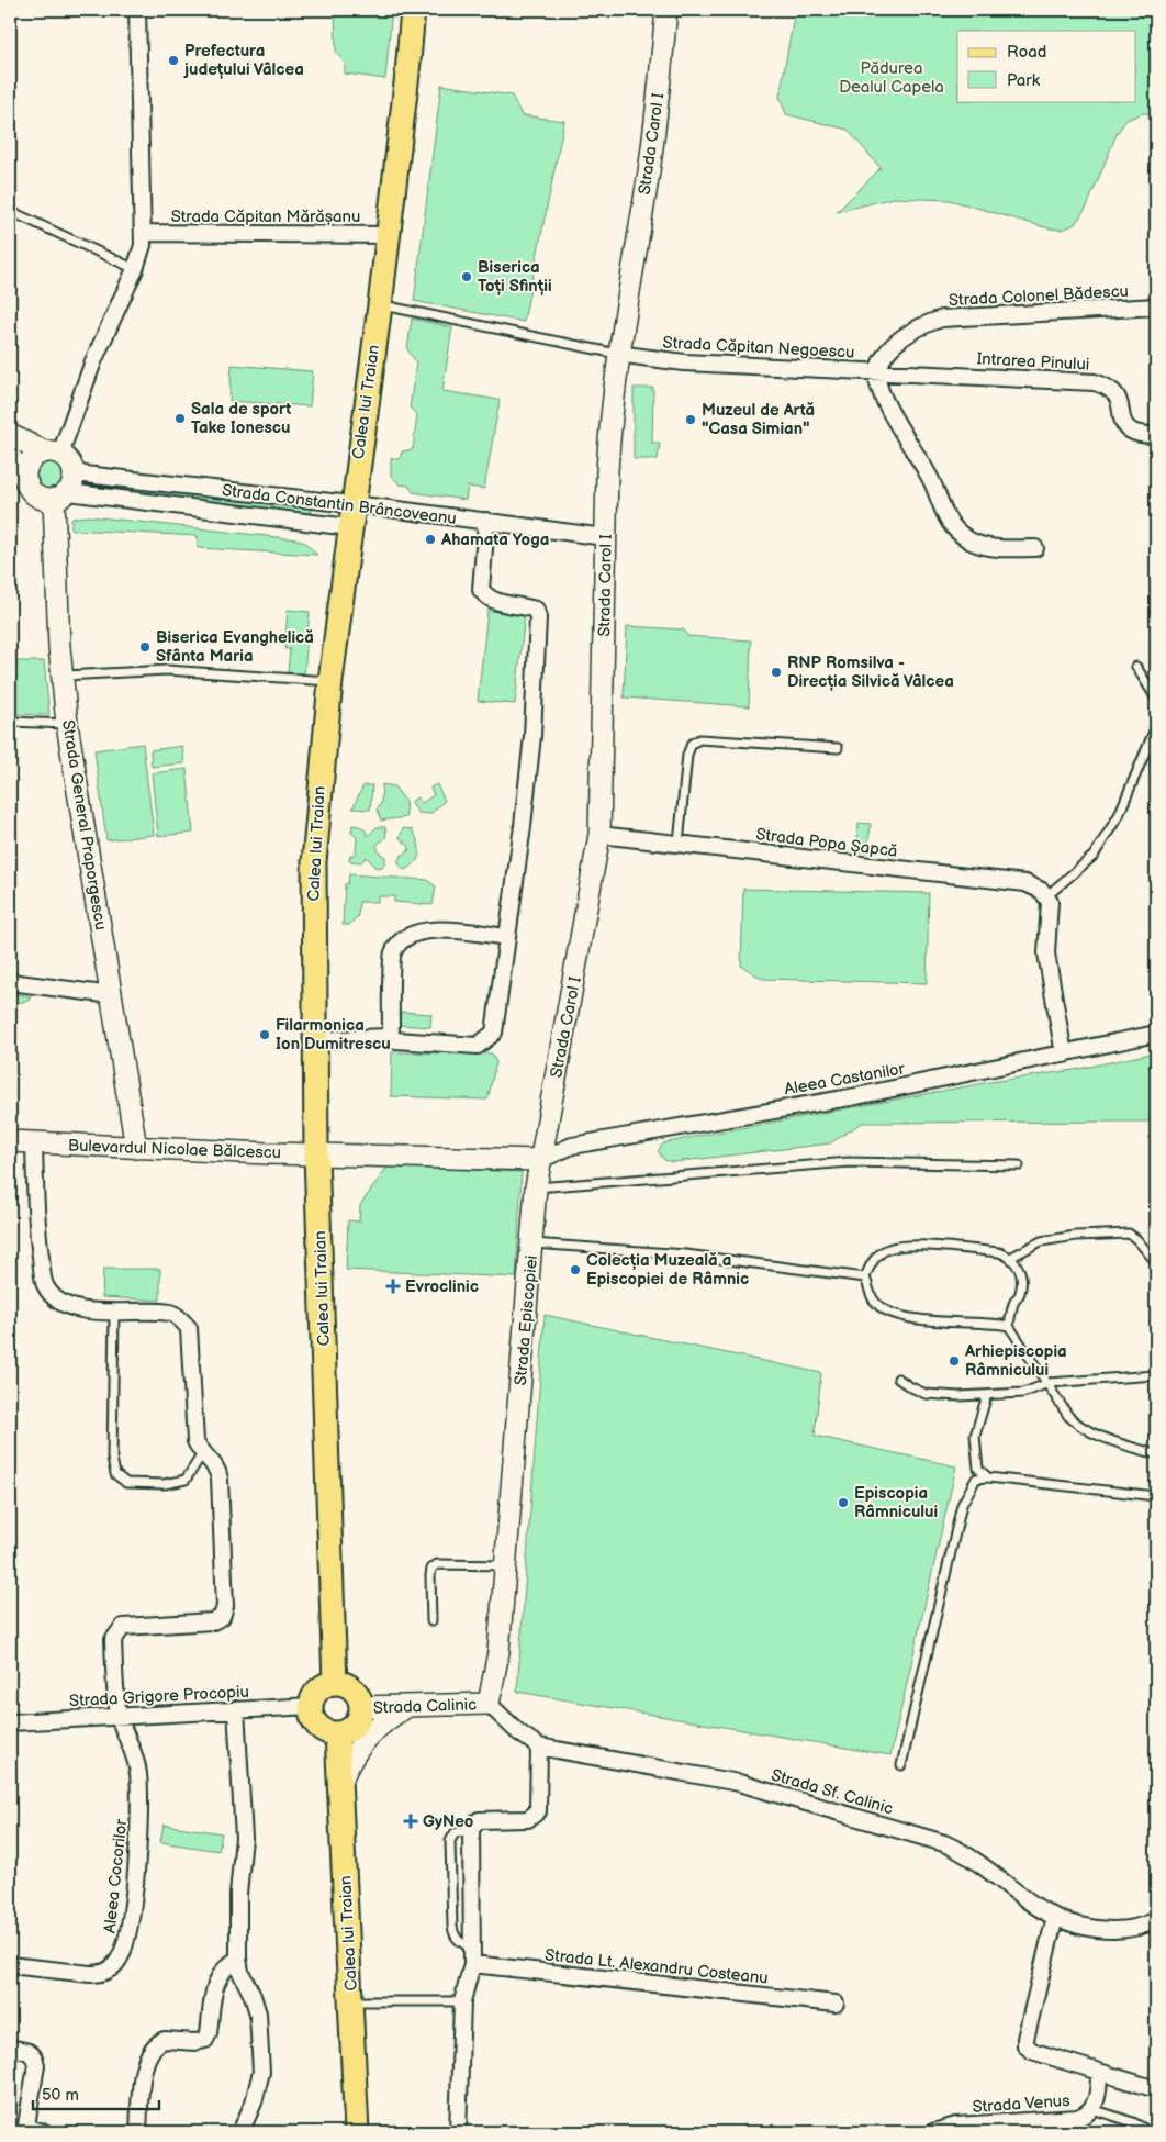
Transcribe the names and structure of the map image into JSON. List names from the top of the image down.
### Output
{
  "streets": {
    "main road": ["Calea lui Traian"],
    "street": [
      "Strada Carol I",
      "Strada Căpitan Mărășanu",
      "Strada Colonel Bădescu",
      "Strada Căpitan Negoescu",
      "Intrarea Pinului",
      "Strada Constantin Brâncoveanu",
      "Strada General Praporgescu",
      "Strada Popa Șapcă",
      "Aleea Castanilor",
      "Bulevardul Nicolae Bălcescu",
      "Strada Episcopiei",
      "Strada Grigore Procopiu",
      "Strada Calinic",
      "Strada Sf. Calinic",
      "Aleea Cocorilor",
      "Strada Lt. Alexandru Costeanu",
      "Strada Venus"
    ]
  },
  "crossings": [
    ["Strada Carol I", "Strada Căpitan Negoescu"],
    ["Strada Carol I", "Strada Constantin Brâncoveanu"],
    ["Strada Carol I", "Strada Popa Șapcă"],
    ["Strada Carol I", "Aleea Castanilor"],
    ["Strada Carol I", "Strada Episcopiei"],
    ["Strada Căpitan Mărășanu", "Calea lui Traian"],
    ["Strada Colonel Bădescu", "Strada Căpitan Negoescu"],
    ["Strada Colonel Bădescu", "Intrarea Pinului"],
    ["Strada Căpitan Negoescu", "Intrarea Pinului"],
    ["Strada Căpitan Negoescu", "Calea lui Traian"],
    ["Calea lui Traian", "Strada Constantin Brâncoveanu"],
    ["Calea lui Traian", "Bulevardul Nicolae Bălcescu"],
    ["Calea lui Traian", "Strada Grigore Procopiu"],
    ["Calea lui Traian", "Strada Calinic"],
    ["Strada Constantin Brâncoveanu", "Strada General Praporgescu"],
    ["Strada General Praporgescu", "Bulevardul Nicolae Bălcescu"],
    ["Aleea Castanilor", "Strada Episcopiei"],
    ["Strada Episcopiei", "Strada Calinic"],
    ["Strada Episcopiei", "Strada Sf. Calinic"],
    ["Strada Grigore Procopiu", "Strada Calinic"],
    ["Strada Grigore Procopiu", "Aleea Cocorilor"],
    ["Strada Calinic", "Strada Sf. Calinic"]
  ],
  "parks": ["Pădurea Dealul Capela"],
  "places": {
    "other": [
      "Prefectura județului Vâlcea",
      "Biserica Toți Sfinții",
      "Sala de sport Take Ionescu",
      "Muzeul de Artă \"Casa Simian\"",
      "Ahamata Yoga",
      "Biserica Evanghelică Sfânta Maria",
      "RNP Romsilva - Direcția Silvică Vâlcea",
      "Filarmonica Ion Dumitrescu",
      "Colecția Muzeală a Episcopiei de Râmnic",
      "Arhiepiscopia Râmnicului",
      "Episcopia Râmnicului"
    ],
    "health": ["Evroclinic", "GyNeo"]
  },
  "legend": ["Road", "Park"],
  "scale_bar": "50 m"
}
